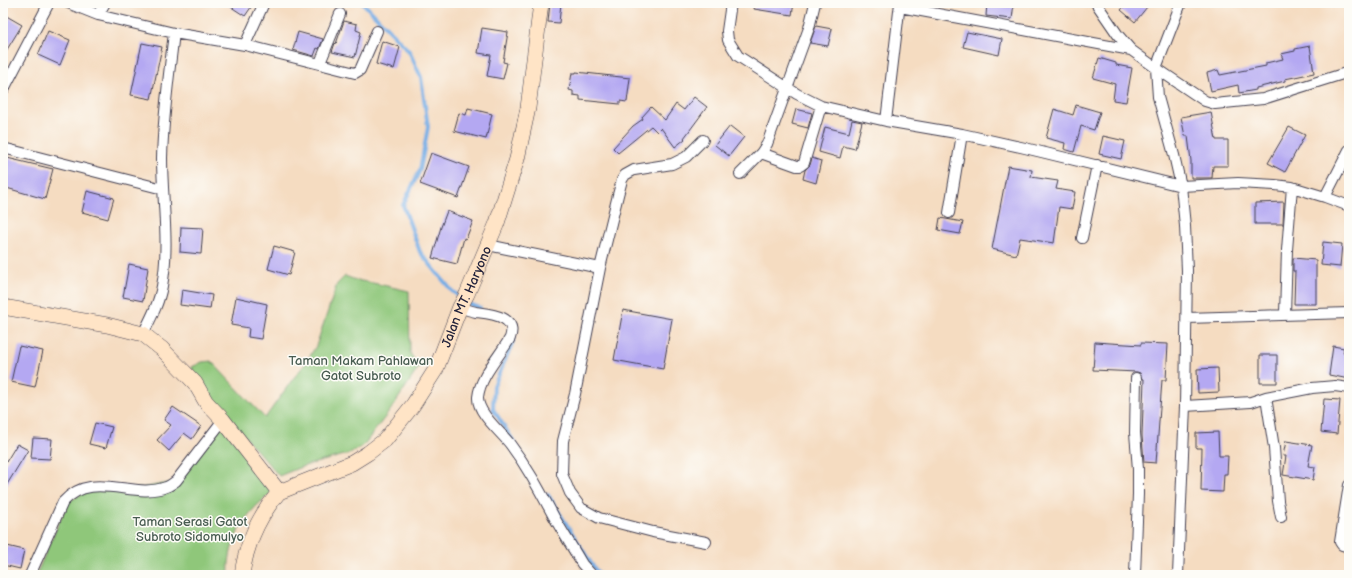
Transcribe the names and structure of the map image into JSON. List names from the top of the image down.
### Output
{
  "streets": {
    "street": ["Jalan MT. Haryono"]
  },
  "parks": ["Taman Makam Pahlawan Gatot Subroto", "Taman Serasi Gatot Subroto Sidomulyo"]
}
